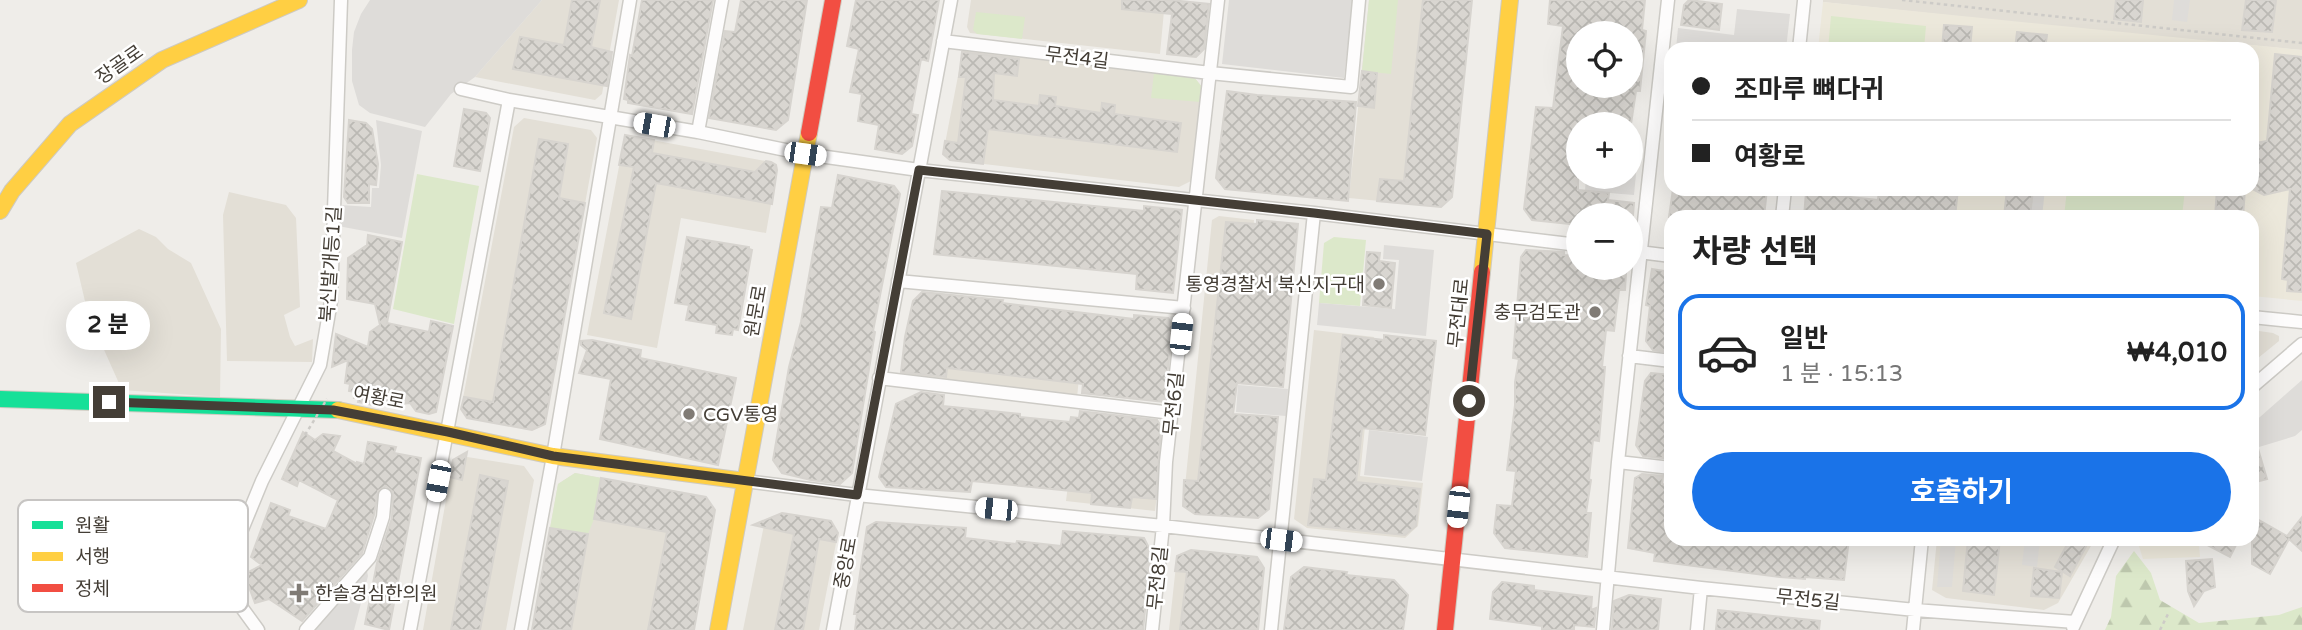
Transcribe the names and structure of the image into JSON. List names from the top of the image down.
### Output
{
  "streets": {
    "street": [
      "무전4길",
      "장골로",
      "북신발개등1길",
      "원문로",
      "무전대로",
      "여황로",
      "무전6길",
      "중앙로",
      "무전8길",
      "무전5길"
    ]
  },
  "crossings": [
    ["북신발개등1길", "여황로"],
    ["원문로", "여황로"],
    ["무전대로", "무전5길"],
    ["무전6길", "무전8길"]
  ],
  "places": {
    "other": ["통영경찰서 북신지구대", "충무검도관", "CGV통영"],
    "health": ["한솔경심한의원"]
  },
  "legend": ["원활", "서행", "정체"],
  "page": {
    "map_buttons": ["+", "−"],
    "banner": ["조마루 뼈다귀", "여황로"],
    "heading": "차량 선택",
    "list": [
      {
        "name": "일반",
        "note": "1 분 · 15:13",
        "value": "₩4,010"
      }
    ],
    "bubble": "2 분",
    "buttons": "호출하기"
  }
}
